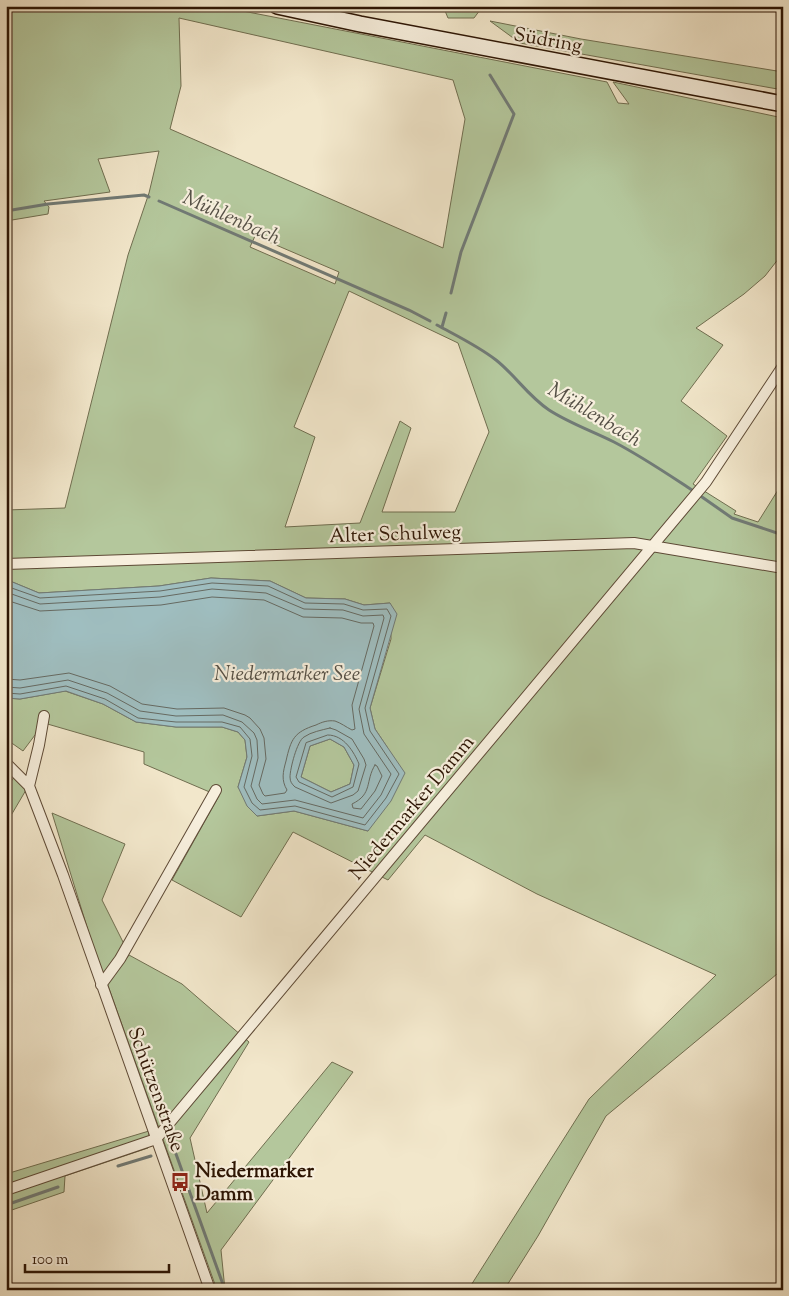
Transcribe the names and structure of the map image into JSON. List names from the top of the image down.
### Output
{
  "streets": {
    "main road": ["Südring"],
    "street": ["Alter Schulweg", "Niedermarker Damm", "Schützenstraße"]
  },
  "crossings": [
    ["Alter Schulweg", "Niedermarker Damm"],
    ["Niedermarker Damm", "Schützenstraße"]
  ],
  "water": ["Mühlenbach", "Niedermarker See"],
  "places": {
    "bus stop": ["Niedermarker Damm"]
  },
  "scale_bar": "100 m"
}
